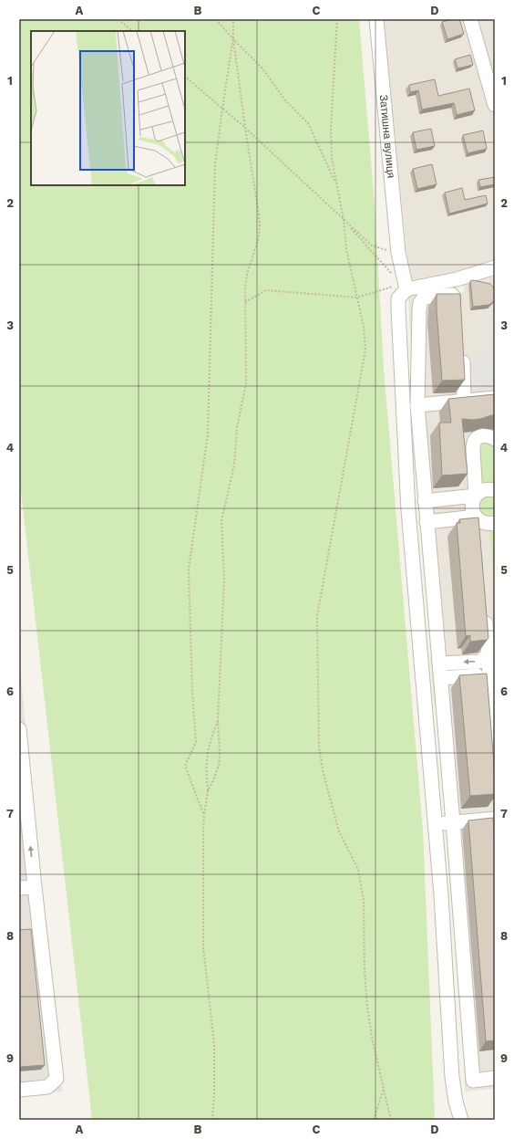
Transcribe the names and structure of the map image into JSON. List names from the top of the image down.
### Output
{
  "streets": {
    "street": ["Затишна вулиця"]
  },
  "grid": {
    "columns": [
      "A",
      "B",
      "C",
      "D"
    ],
    "rows": [
      "1",
      "2",
      "3",
      "4",
      "5",
      "6",
      "7",
      "8",
      "9"
    ]
  }
}
